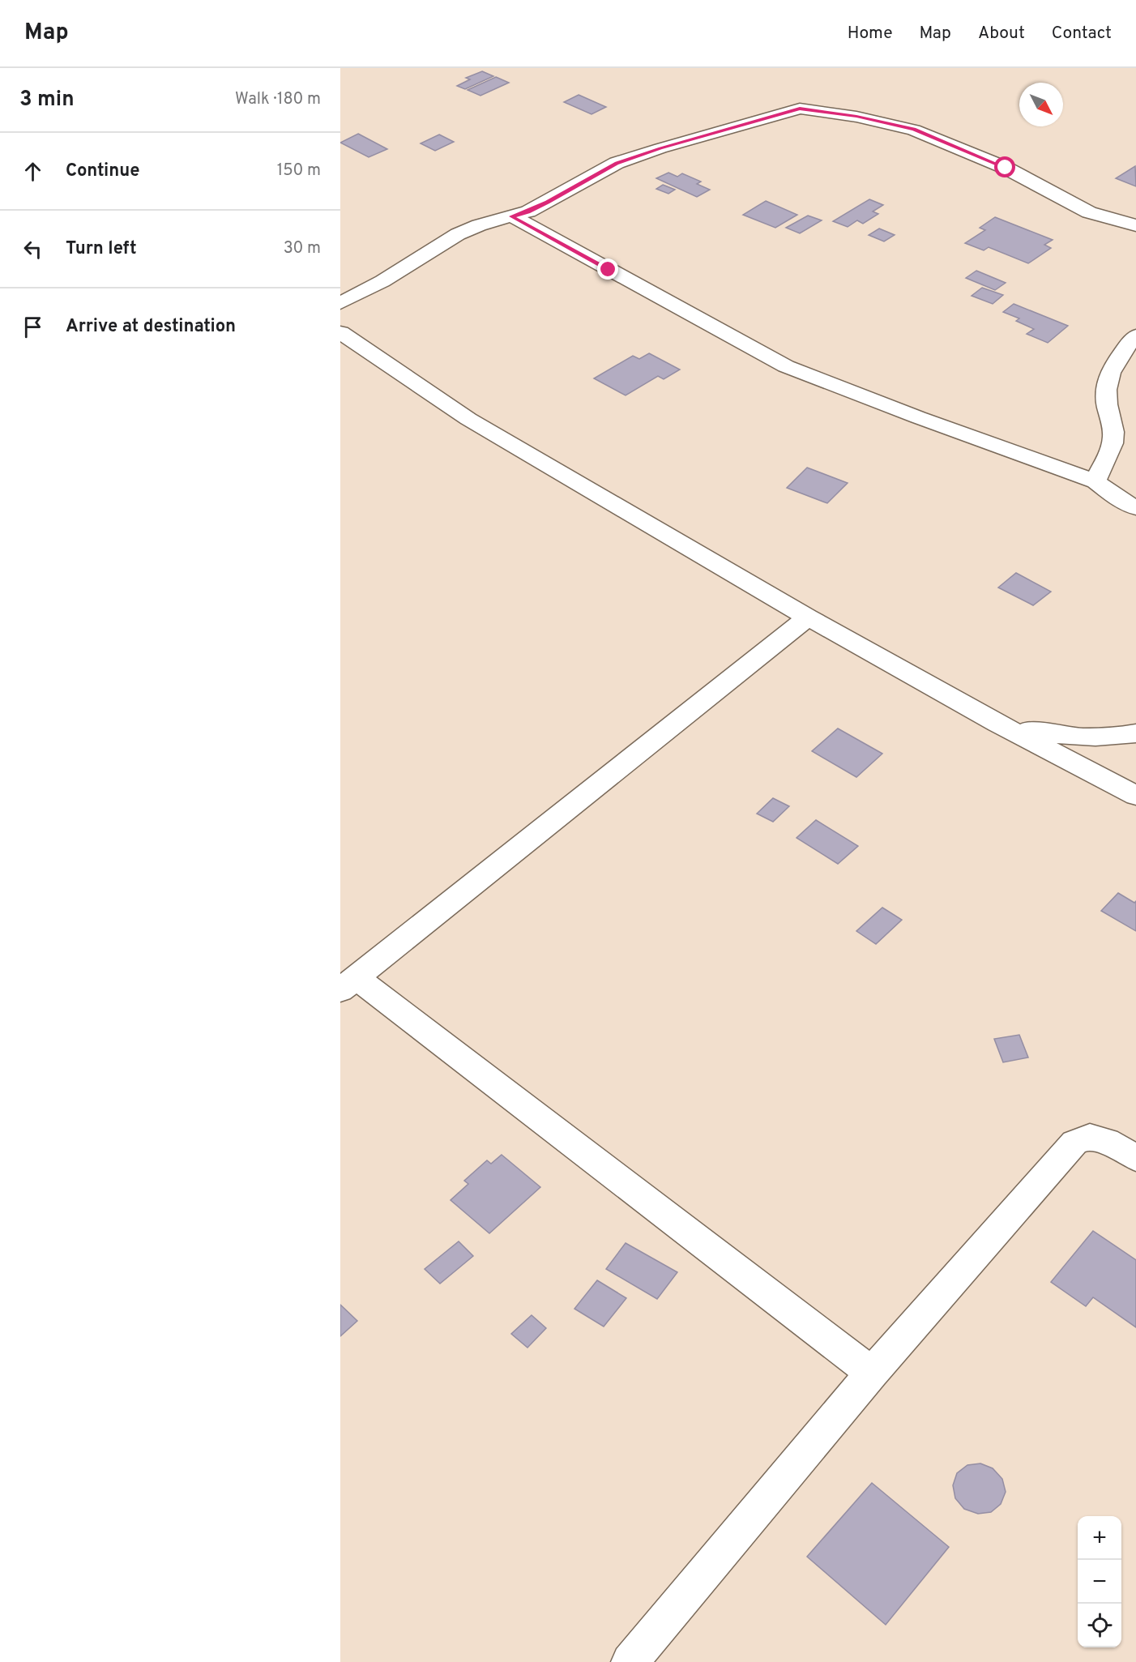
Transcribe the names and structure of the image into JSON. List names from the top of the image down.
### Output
{
  "north": "bottom right",
  "page": {
    "header": "Map",
    "nav": [
      "Home",
      "Map",
      "About",
      "Contact"
    ],
    "heading": ["3 min", "Walk · 180 m"],
    "list": [
      ["Continue", "150 m"],
      ["Turn left", "30 m"],
      "Arrive at destination"
    ],
    "map_buttons": ["+", "−"]
  }
}
